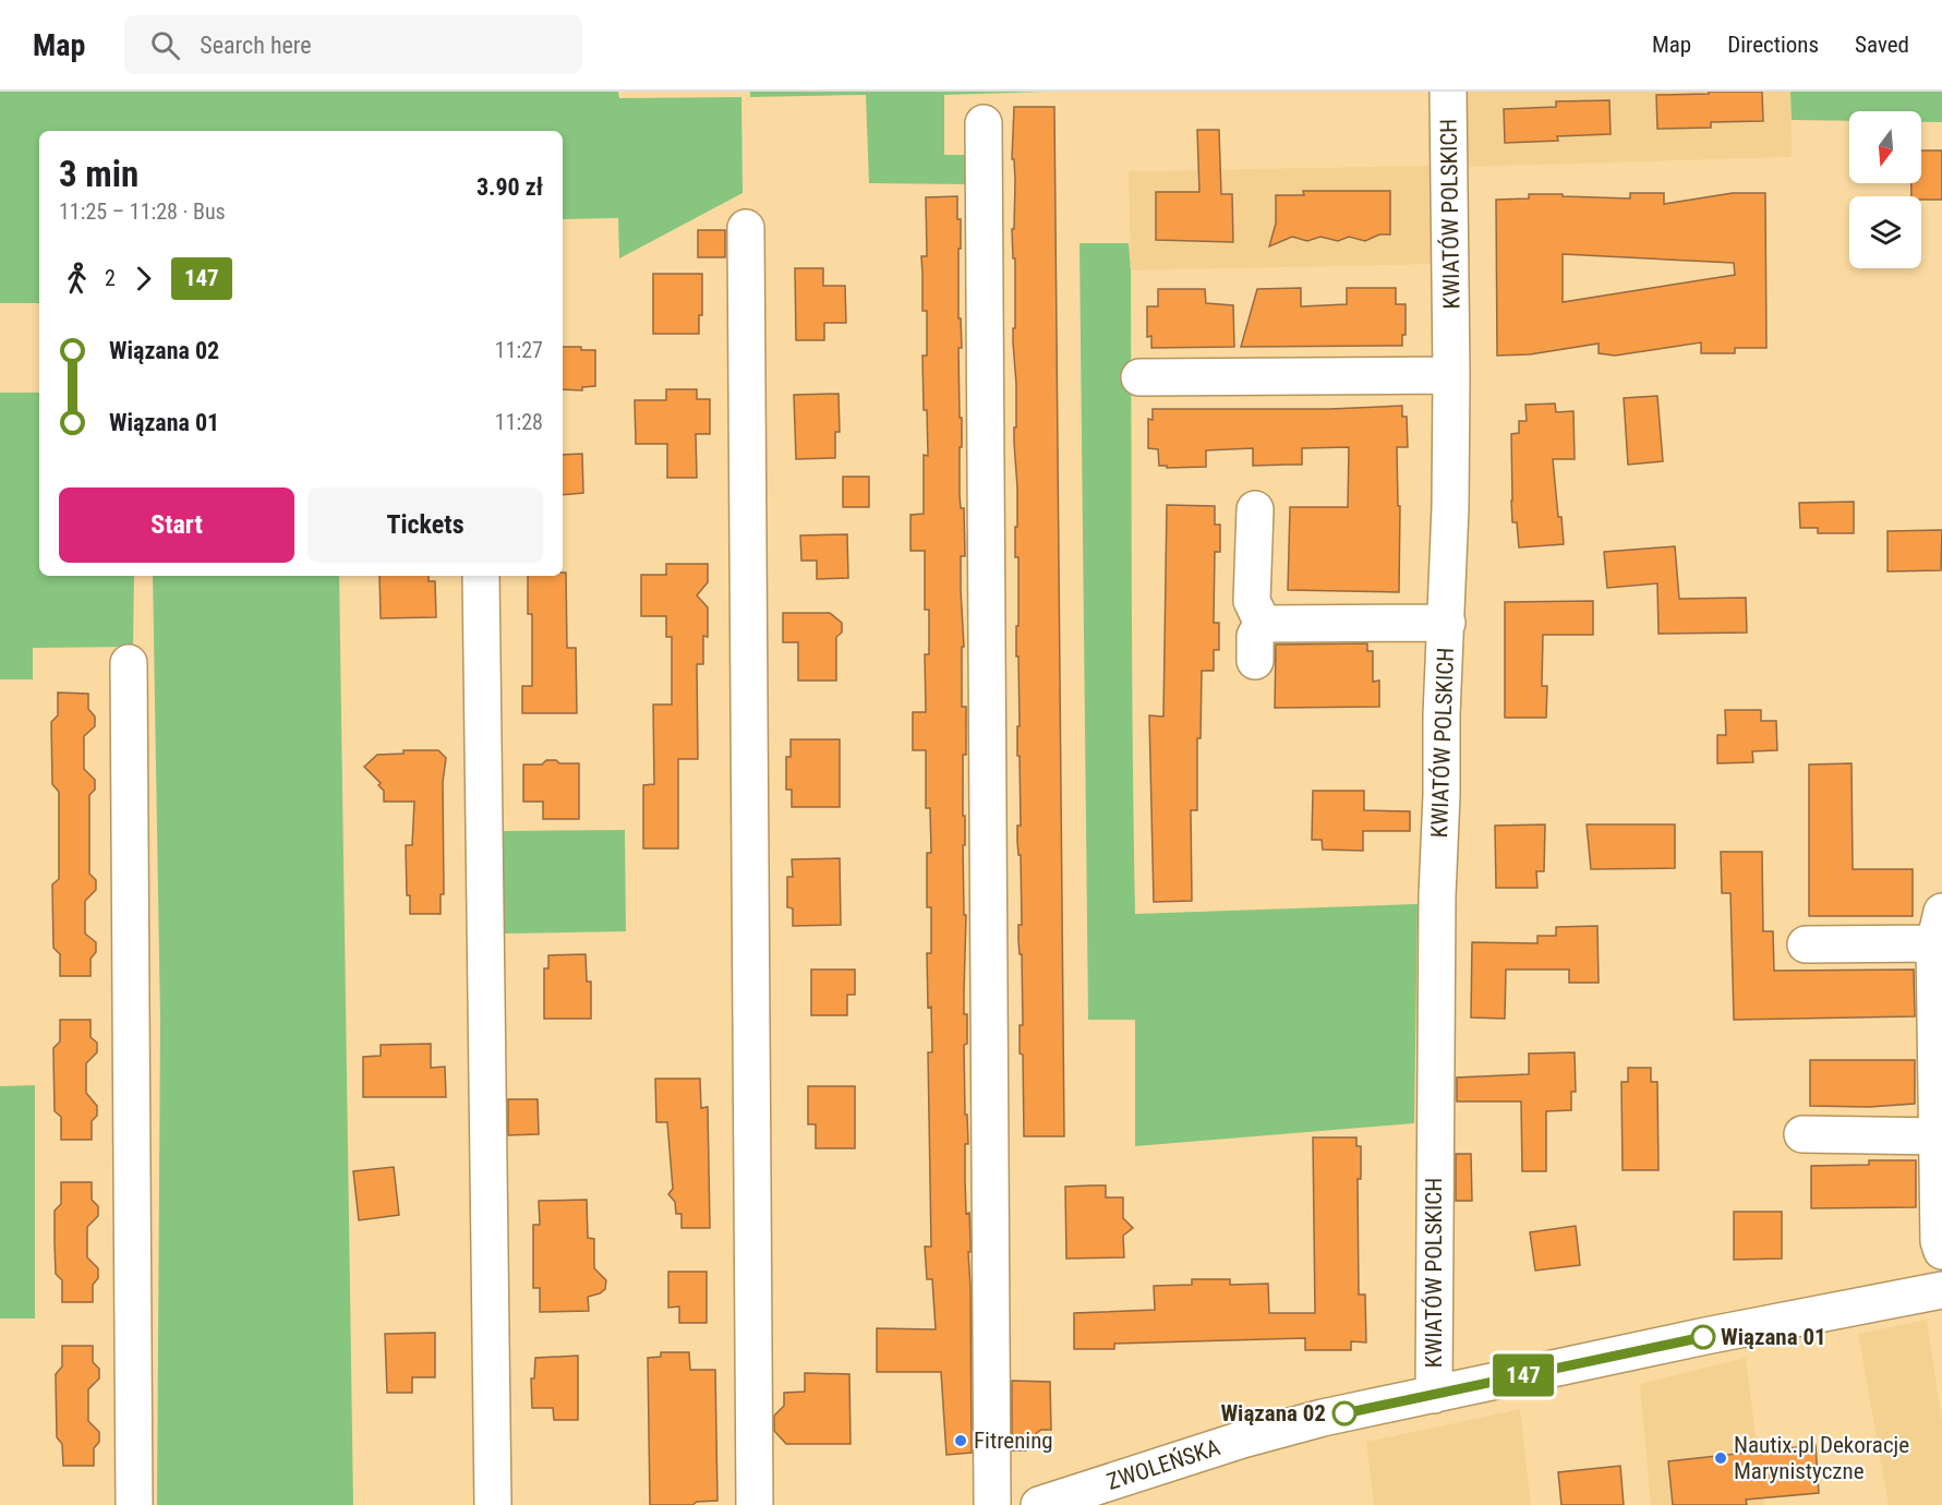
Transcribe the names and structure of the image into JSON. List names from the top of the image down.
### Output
{
  "streets": {
    "street": ["KWIATÓW POLSKICH", "ZWOLEŃSKA"]
  },
  "crossings": [
    ["KWIATÓW POLSKICH", "ZWOLEŃSKA"]
  ],
  "places": [
    "Wiązana 01",
    "Wiązana 02",
    "Fitrening",
    "Nautix.pl Dekoracje Marynistyczne"
  ],
  "lines": ["bus line 147"],
  "north": "bottom",
  "page": {
    "header": "Map",
    "search": "Search here",
    "nav": ["Map", "Directions", "Saved"],
    "on_map": "147",
    "heading": ["3 min", "11:25 – 11:28 · Bus", "3.90 zł"],
    "legs": ["2", "147"],
    "list": [
      {
        "name": "Wiązana 02",
        "value": "11:27"
      },
      {
        "name": "Wiązana 01",
        "value": "11:28"
      }
    ],
    "buttons": ["Start", "Tickets"]
  }
}
